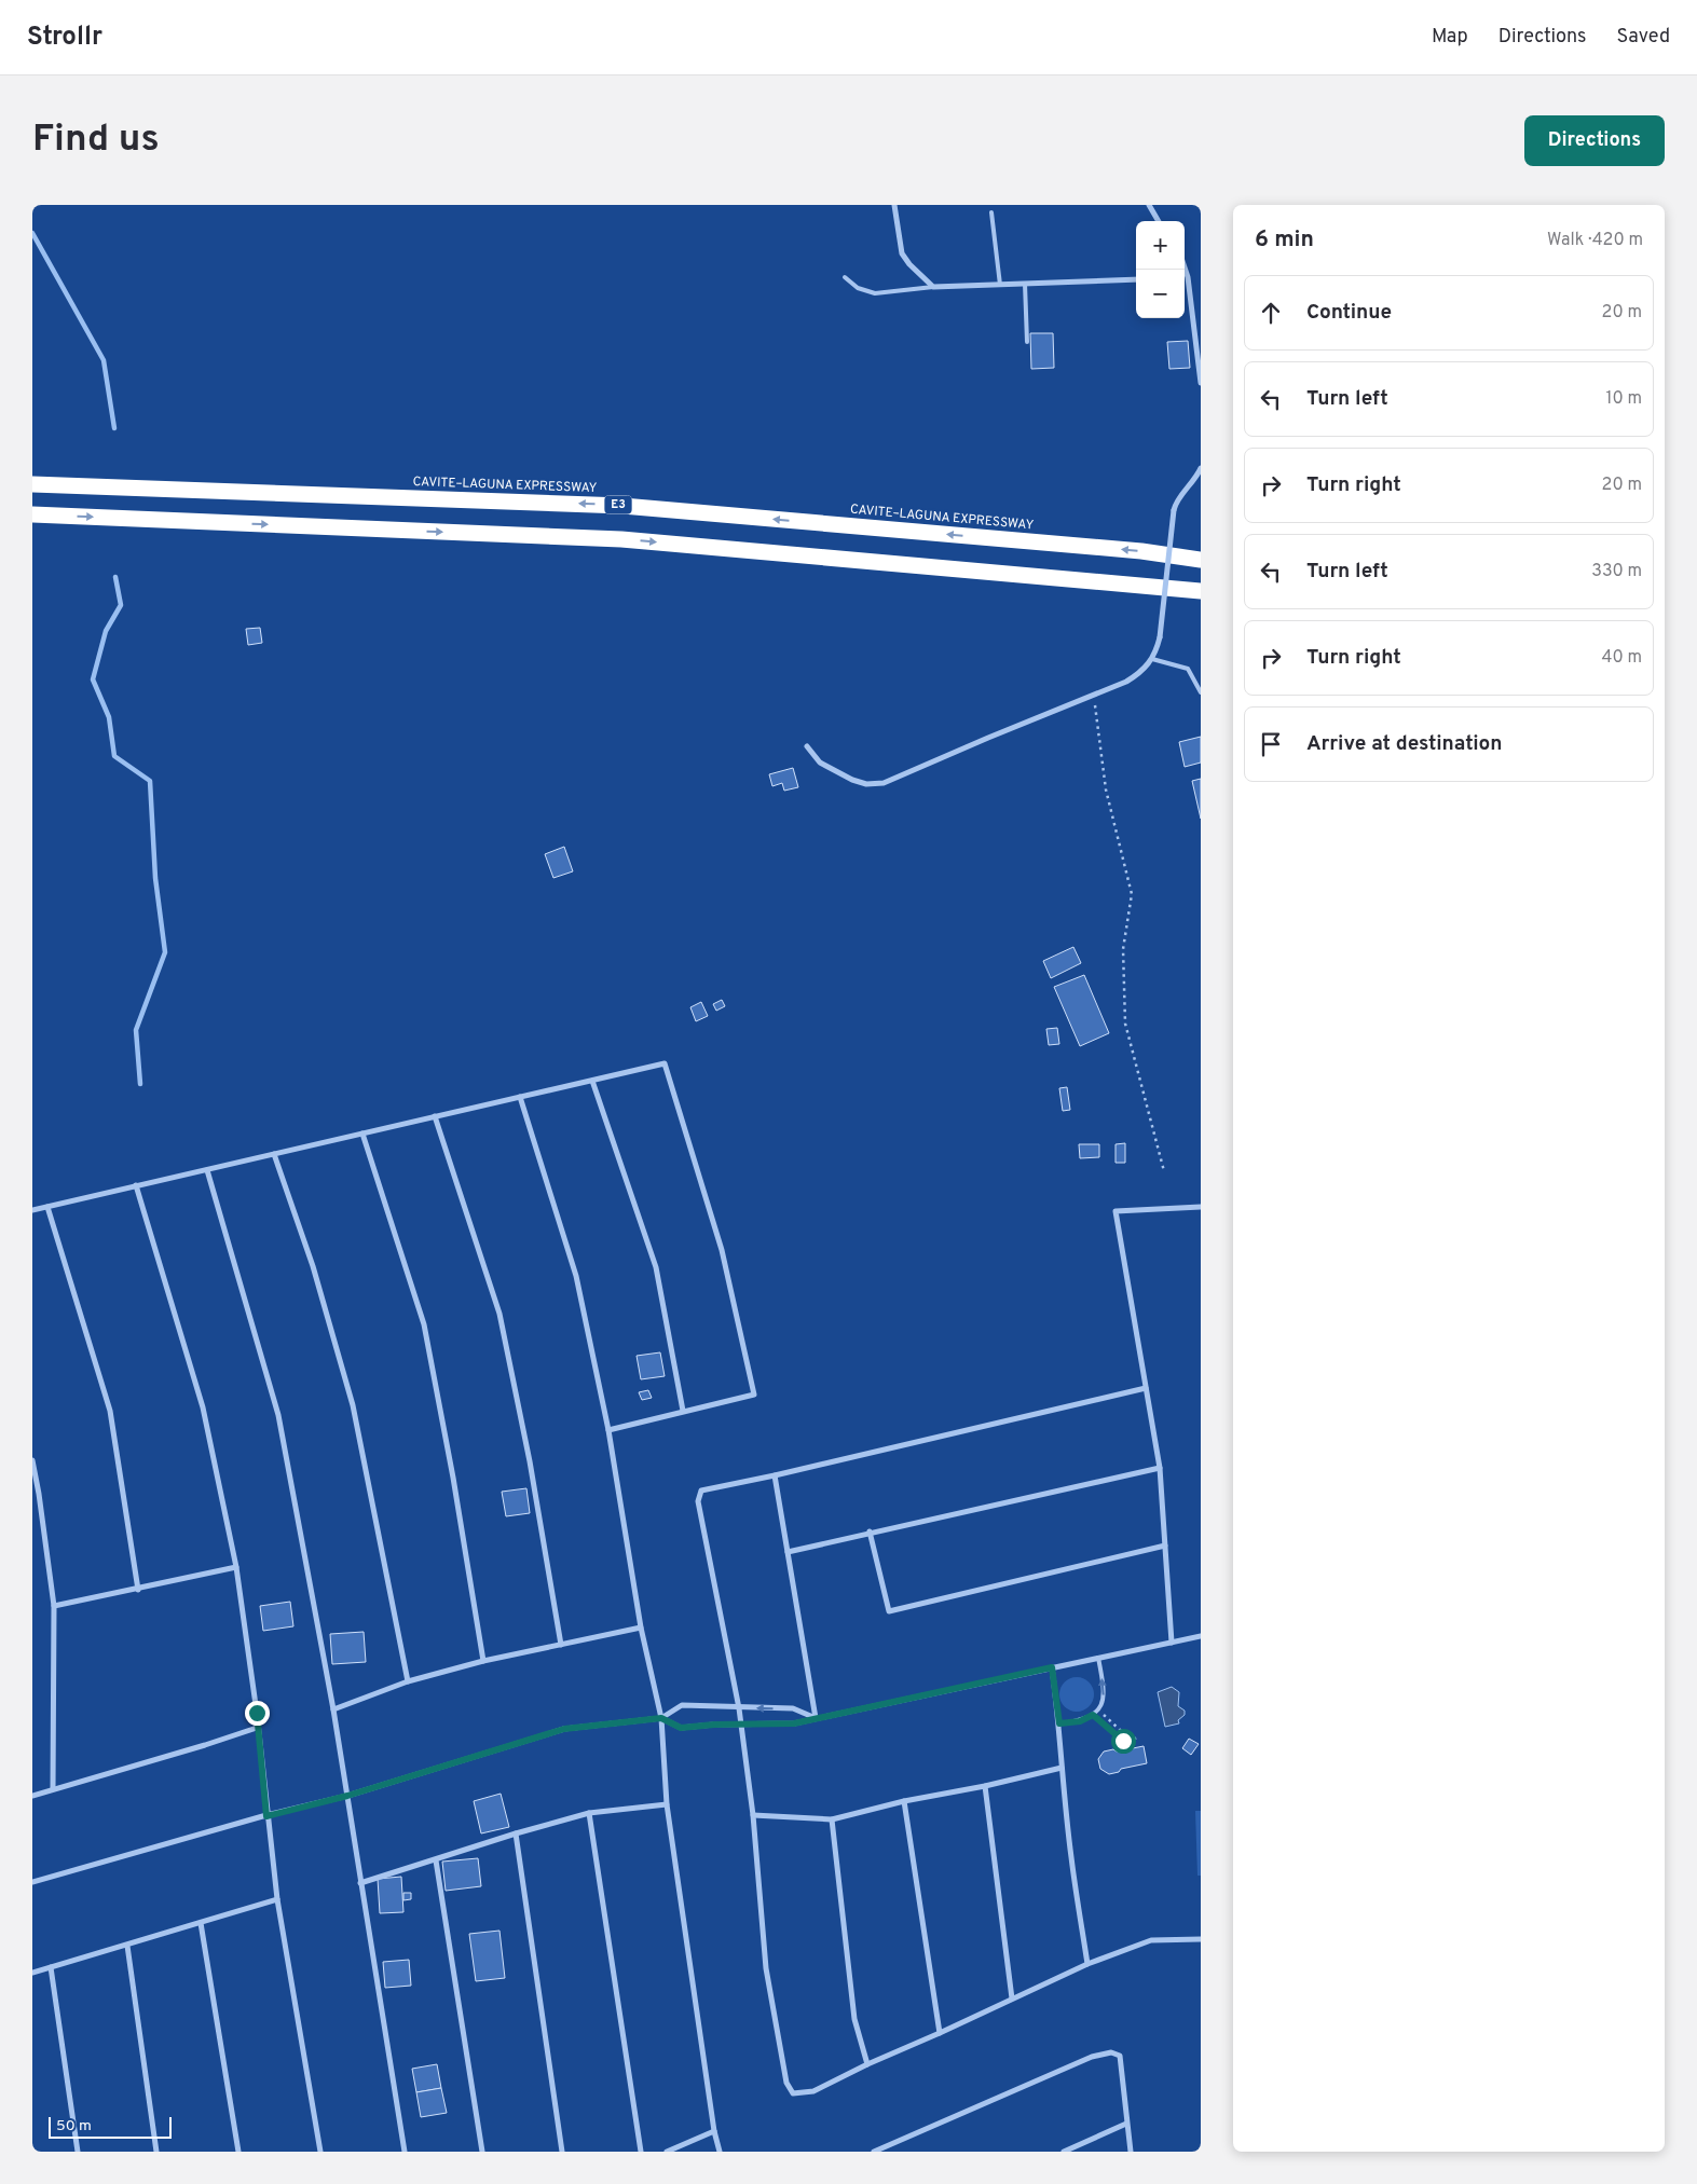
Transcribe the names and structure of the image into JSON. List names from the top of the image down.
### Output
{
  "streets": {
    "highway": ["CAVITE–LAGUNA EXPRESSWAY", "E3"]
  },
  "scale_bar": "50 m",
  "page": {
    "header": "Strollr",
    "nav": ["Map", "Directions", "Saved"],
    "buttons": "Directions",
    "title": "Find us",
    "heading": ["6 min", "Walk · 420 m"],
    "map_buttons": ["+", "−"],
    "list": [
      ["Continue", "20 m"],
      ["Turn left", "10 m"],
      ["Turn right", "20 m"],
      ["Turn left", "330 m"],
      ["Turn right", "40 m"],
      "Arrive at destination"
    ],
    "scale": "50 m"
  }
}
